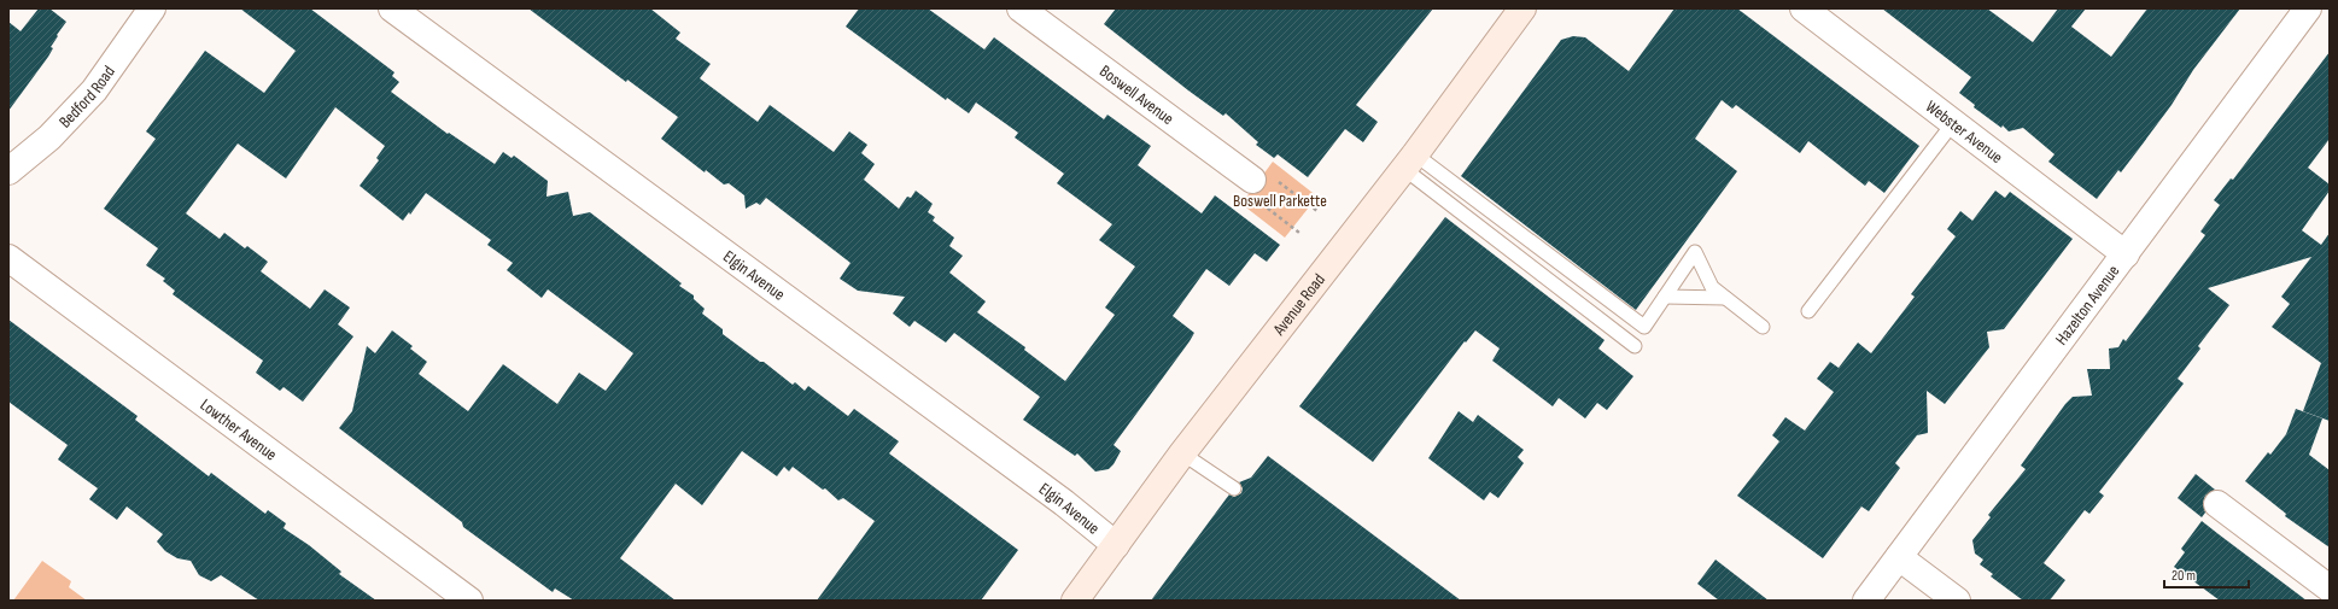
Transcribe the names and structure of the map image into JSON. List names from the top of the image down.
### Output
{
  "streets": {
    "main road": ["Avenue Road"],
    "street": [
      "Boswell Avenue",
      "Bedford Road",
      "Webster Avenue",
      "Elgin Avenue",
      "Hazelton Avenue",
      "Lowther Avenue"
    ]
  },
  "crossings": [
    ["Webster Avenue", "Hazelton Avenue"],
    ["Elgin Avenue", "Avenue Road"]
  ],
  "parks": ["Boswell Parkette"],
  "scale_bar": "20 m"
}
